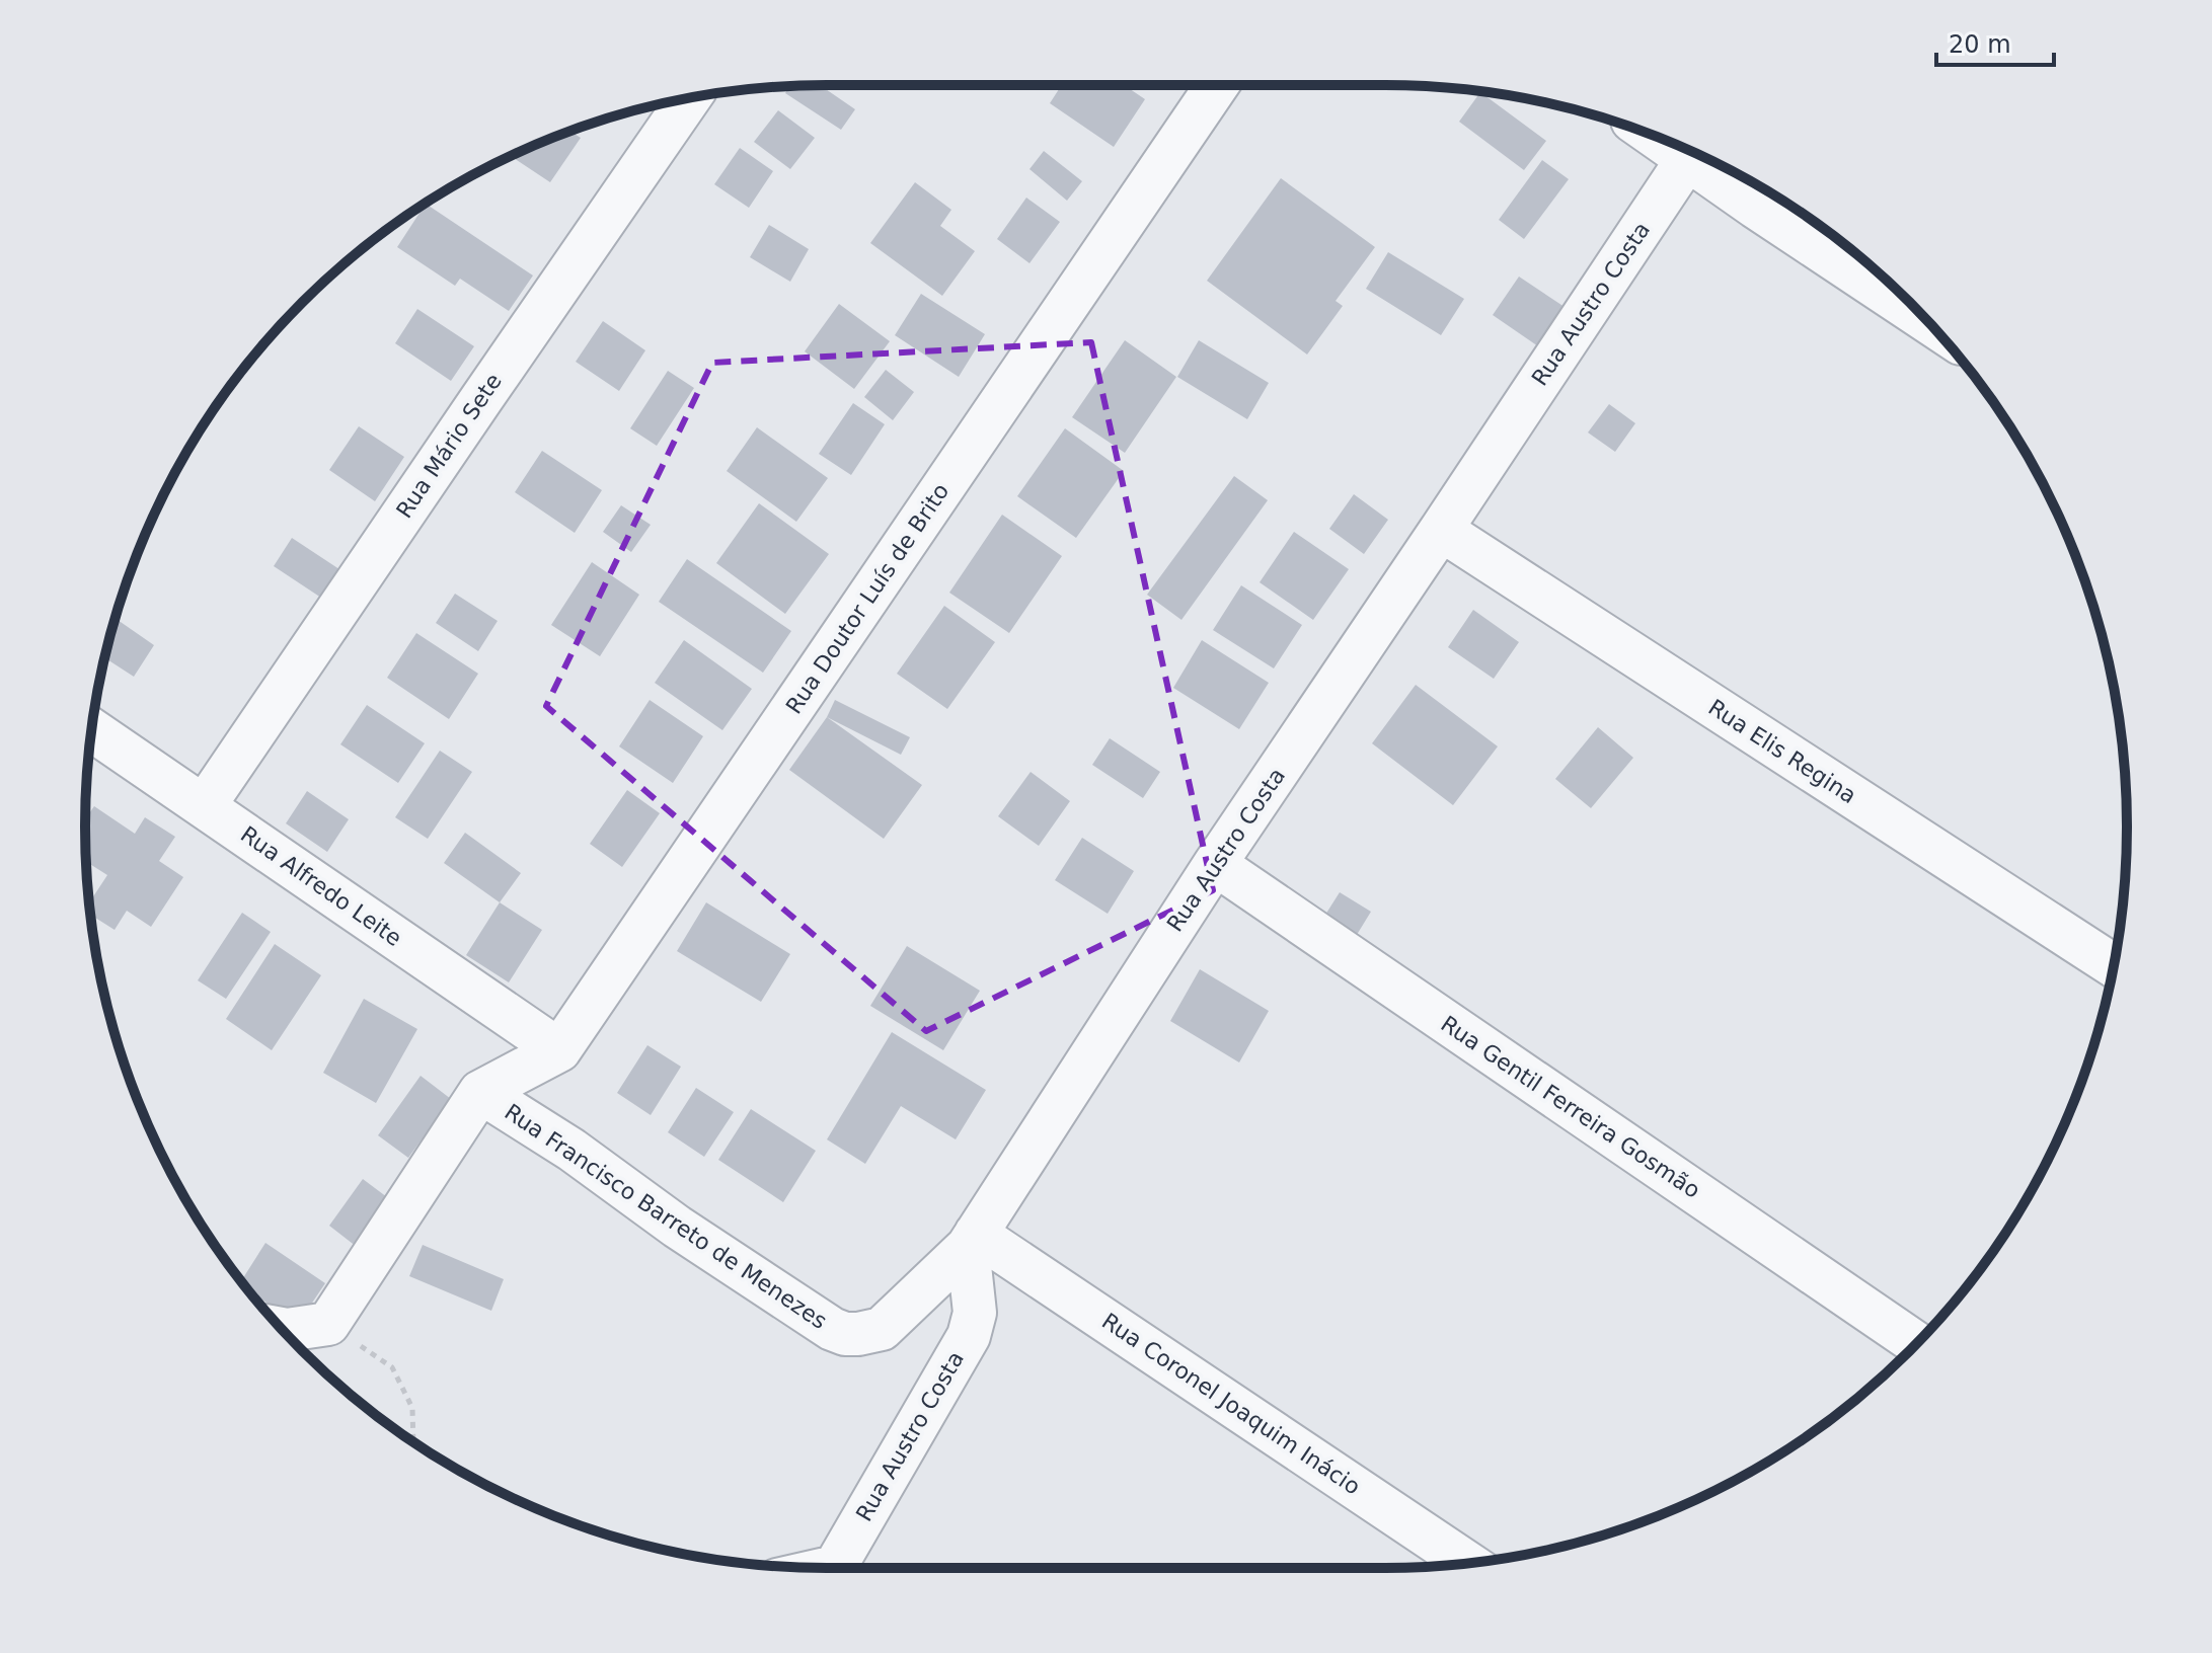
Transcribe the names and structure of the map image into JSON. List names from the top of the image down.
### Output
{
  "streets": {
    "street": [
      "Rua Austro Costa",
      "Rua Mário Sete",
      "Rua Doutor Luís de Brito",
      "Rua Elis Regina",
      "Rua Alfredo Leite",
      "Rua Gentil Ferreira Gosmão",
      "Rua Francisco Barreto de Menezes",
      "Rua Coronel Joaquim Inácio"
    ]
  },
  "crossings": [
    ["Rua Austro Costa", "Rua Elis Regina"],
    ["Rua Austro Costa", "Rua Gentil Ferreira Gosmão"],
    ["Rua Austro Costa", "Rua Francisco Barreto de Menezes"],
    ["Rua Austro Costa", "Rua Coronel Joaquim Inácio"],
    ["Rua Mário Sete", "Rua Alfredo Leite"],
    ["Rua Doutor Luís de Brito", "Rua Alfredo Leite"],
    ["Rua Doutor Luís de Brito", "Rua Francisco Barreto de Menezes"],
    ["Rua Francisco Barreto de Menezes", "Rua Coronel Joaquim Inácio"]
  ],
  "scale_bar": "20 m"
}
